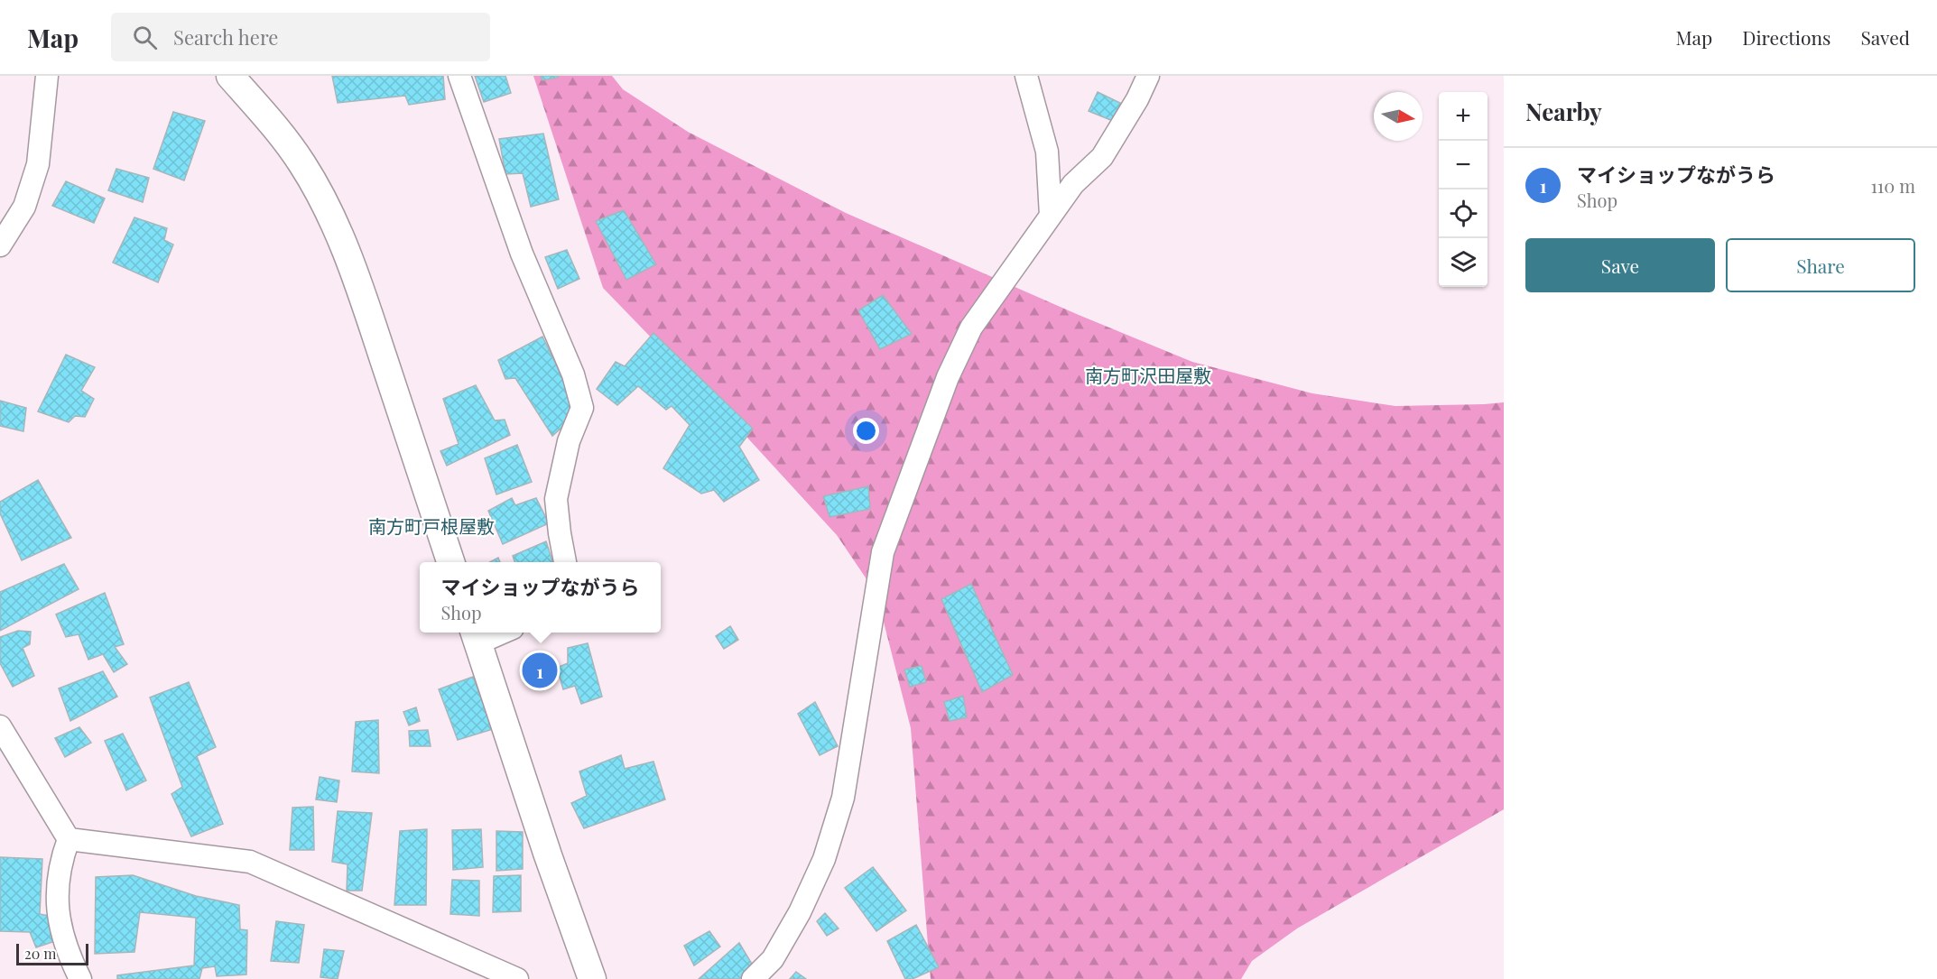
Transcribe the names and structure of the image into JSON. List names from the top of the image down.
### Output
{
  "districts": ["南方町沢田屋敷", "南方町戸根屋敷"],
  "scale_bar": "20 m",
  "north": "right",
  "page": {
    "header": "Map",
    "search": "Search here",
    "nav": ["Map", "Directions", "Saved"],
    "heading": "Nearby",
    "map_buttons": ["+", "−"],
    "list": [
      {
        "mark": "1",
        "name": "マイショップながうら",
        "note": "Shop",
        "value": "110 m"
      }
    ],
    "buttons": ["Save", "Share"],
    "popup": ["マイショップながうら", "Shop"],
    "pins": "1",
    "scale": "20 m"
  }
}
